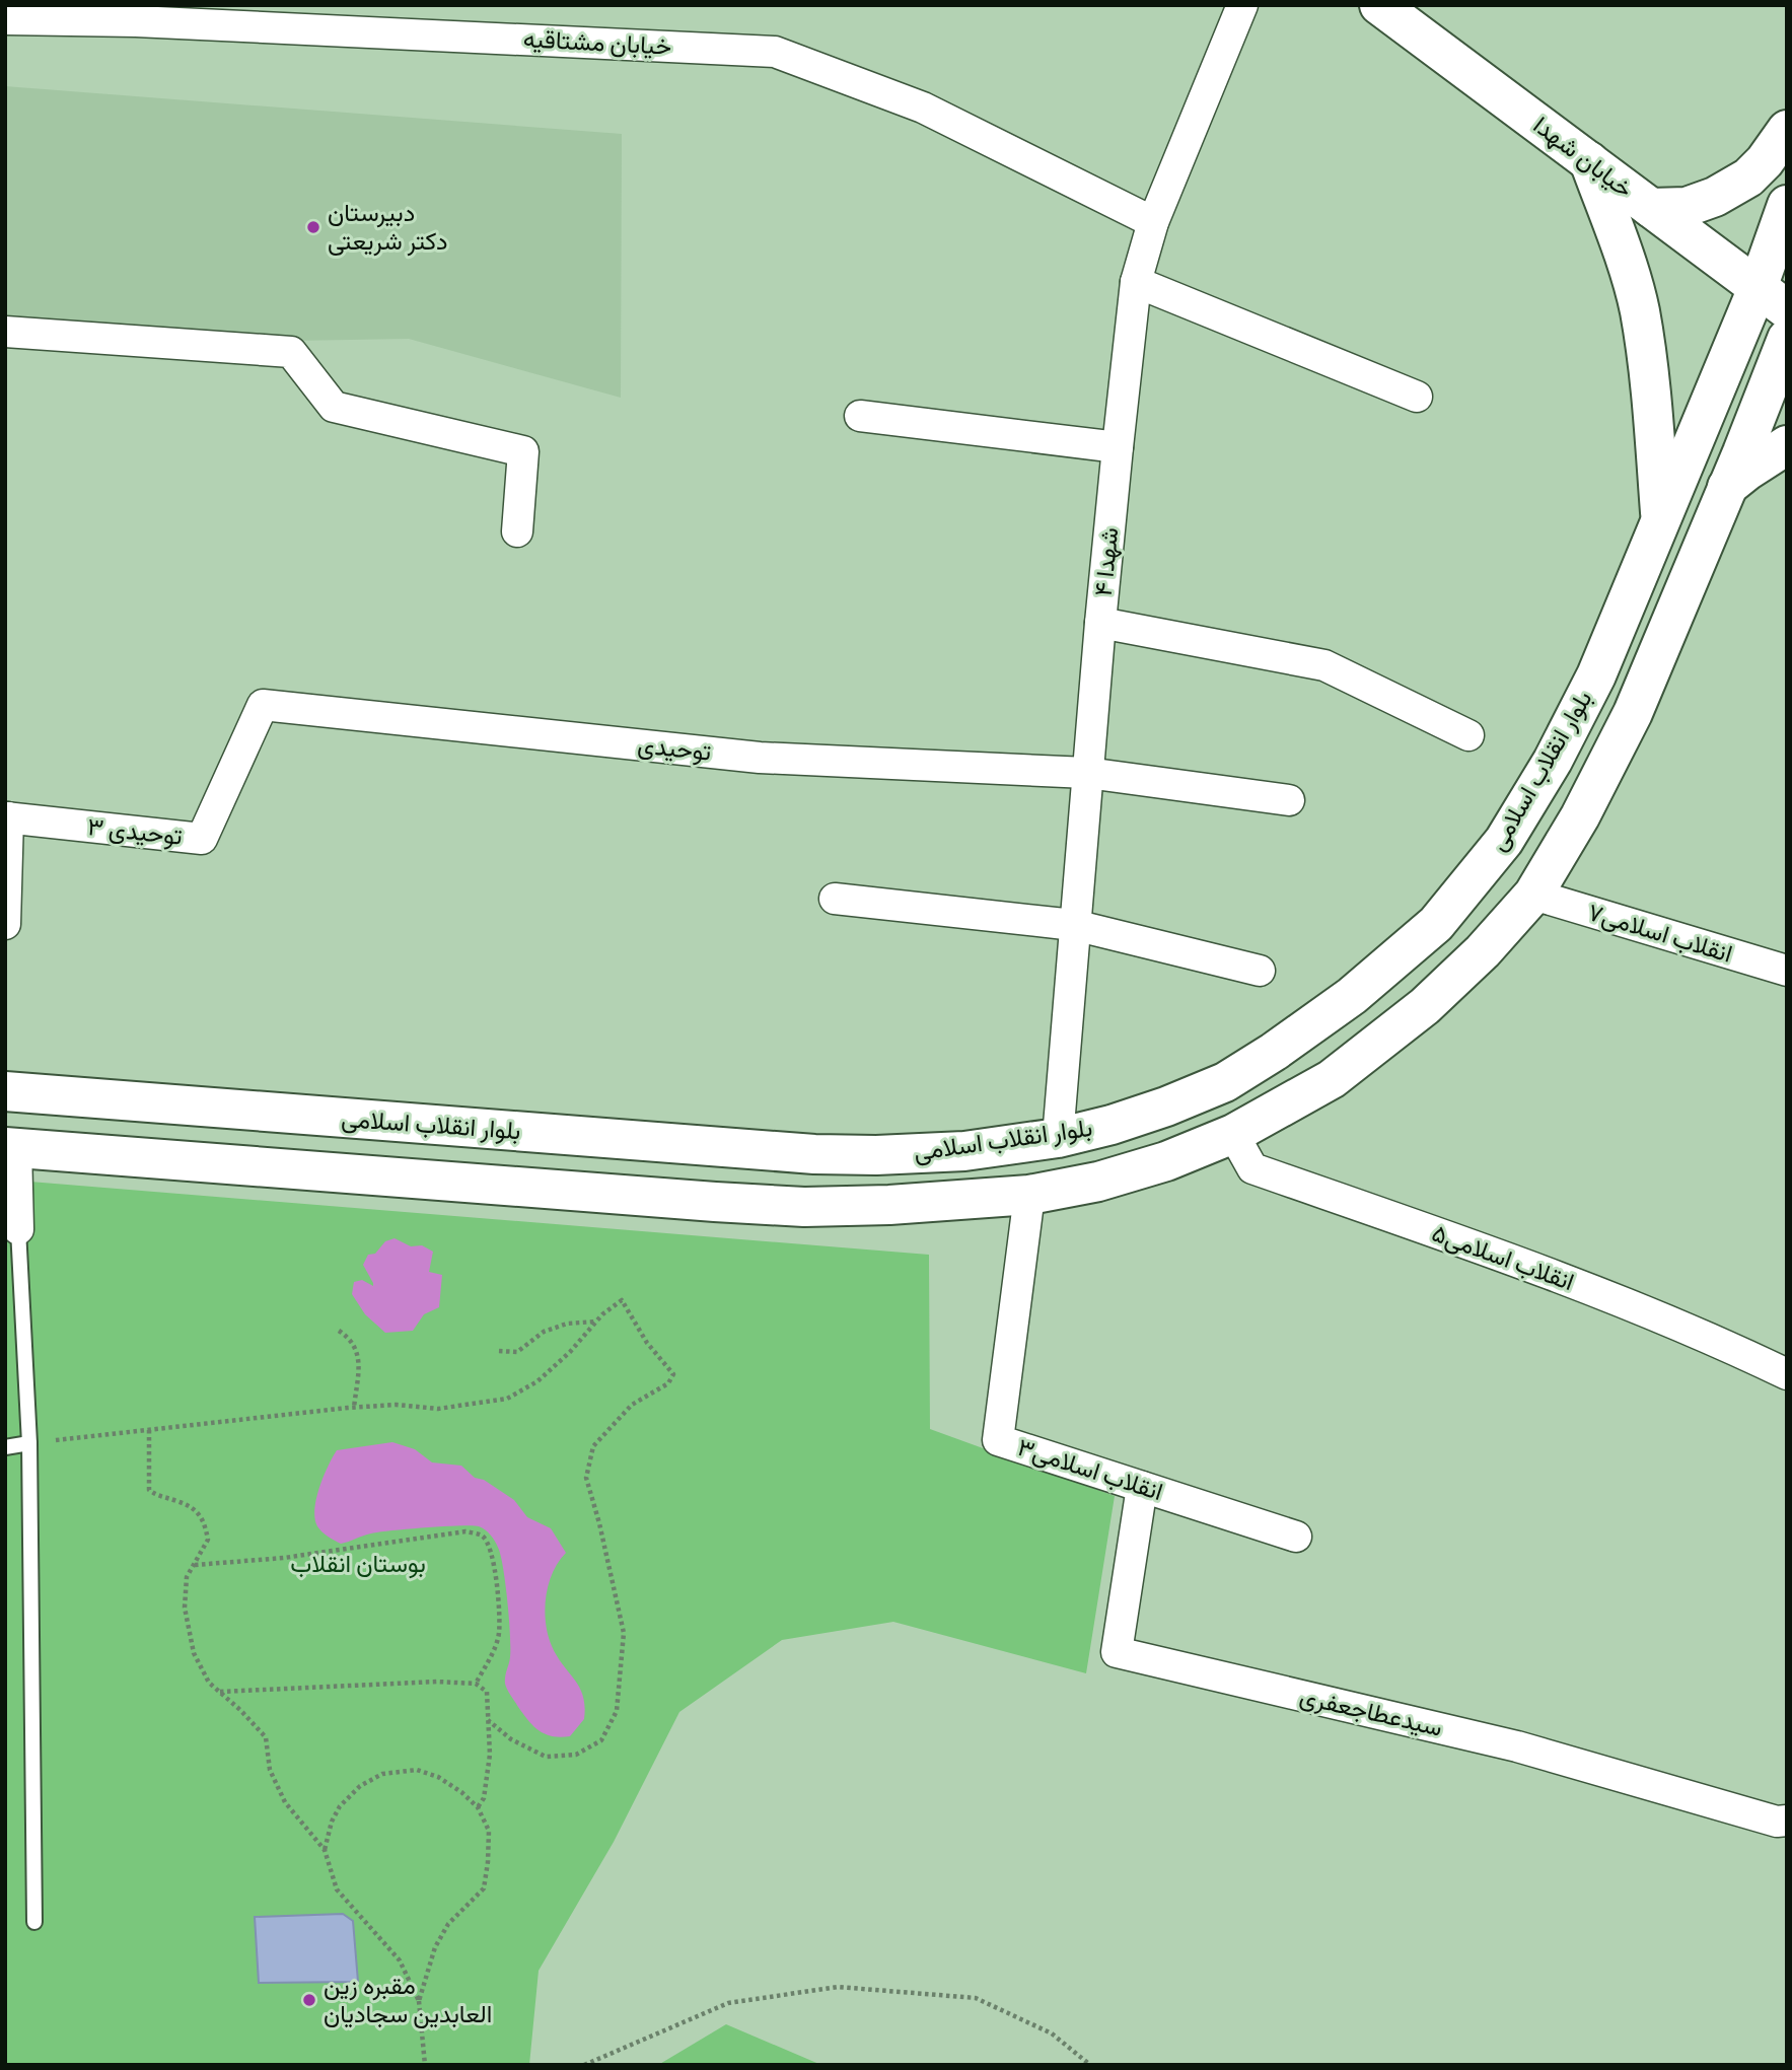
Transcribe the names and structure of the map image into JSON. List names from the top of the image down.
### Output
{
  "streets": {
    "main road": ["خیابان شهدا", "بلوار انقلاب اسلامی"],
    "street": [
      "خیابان مشتاقیه",
      "شهدا ۴",
      "توحیدی",
      "توحیدی ۳",
      "انقلاب اسلامی۷",
      "انقلاب اسلامی۵",
      "انقلاب اسلامی۳",
      "سیدعطاجعفری"
    ]
  },
  "crossings": [
    ["خیابان مشتاقیه", "شهدا ۴"],
    ["خیابان شهدا", "بلوار انقلاب اسلامی"],
    ["شهدا ۴", "توحیدی"],
    ["شهدا ۴", "بلوار انقلاب اسلامی"],
    ["توحیدی", "توحیدی ۳"],
    ["بلوار انقلاب اسلامی", "انقلاب اسلامی۷"],
    ["بلوار انقلاب اسلامی", "انقلاب اسلامی۵"],
    ["بلوار انقلاب اسلامی", "انقلاب اسلامی۳"],
    ["انقلاب اسلامی۳", "سیدعطاجعفری"]
  ],
  "parks": ["بوستان انقلاب"],
  "places": ["دبیرستان دکتر شریعتی", "مقبره زین العابدین سجادیان"]
}
